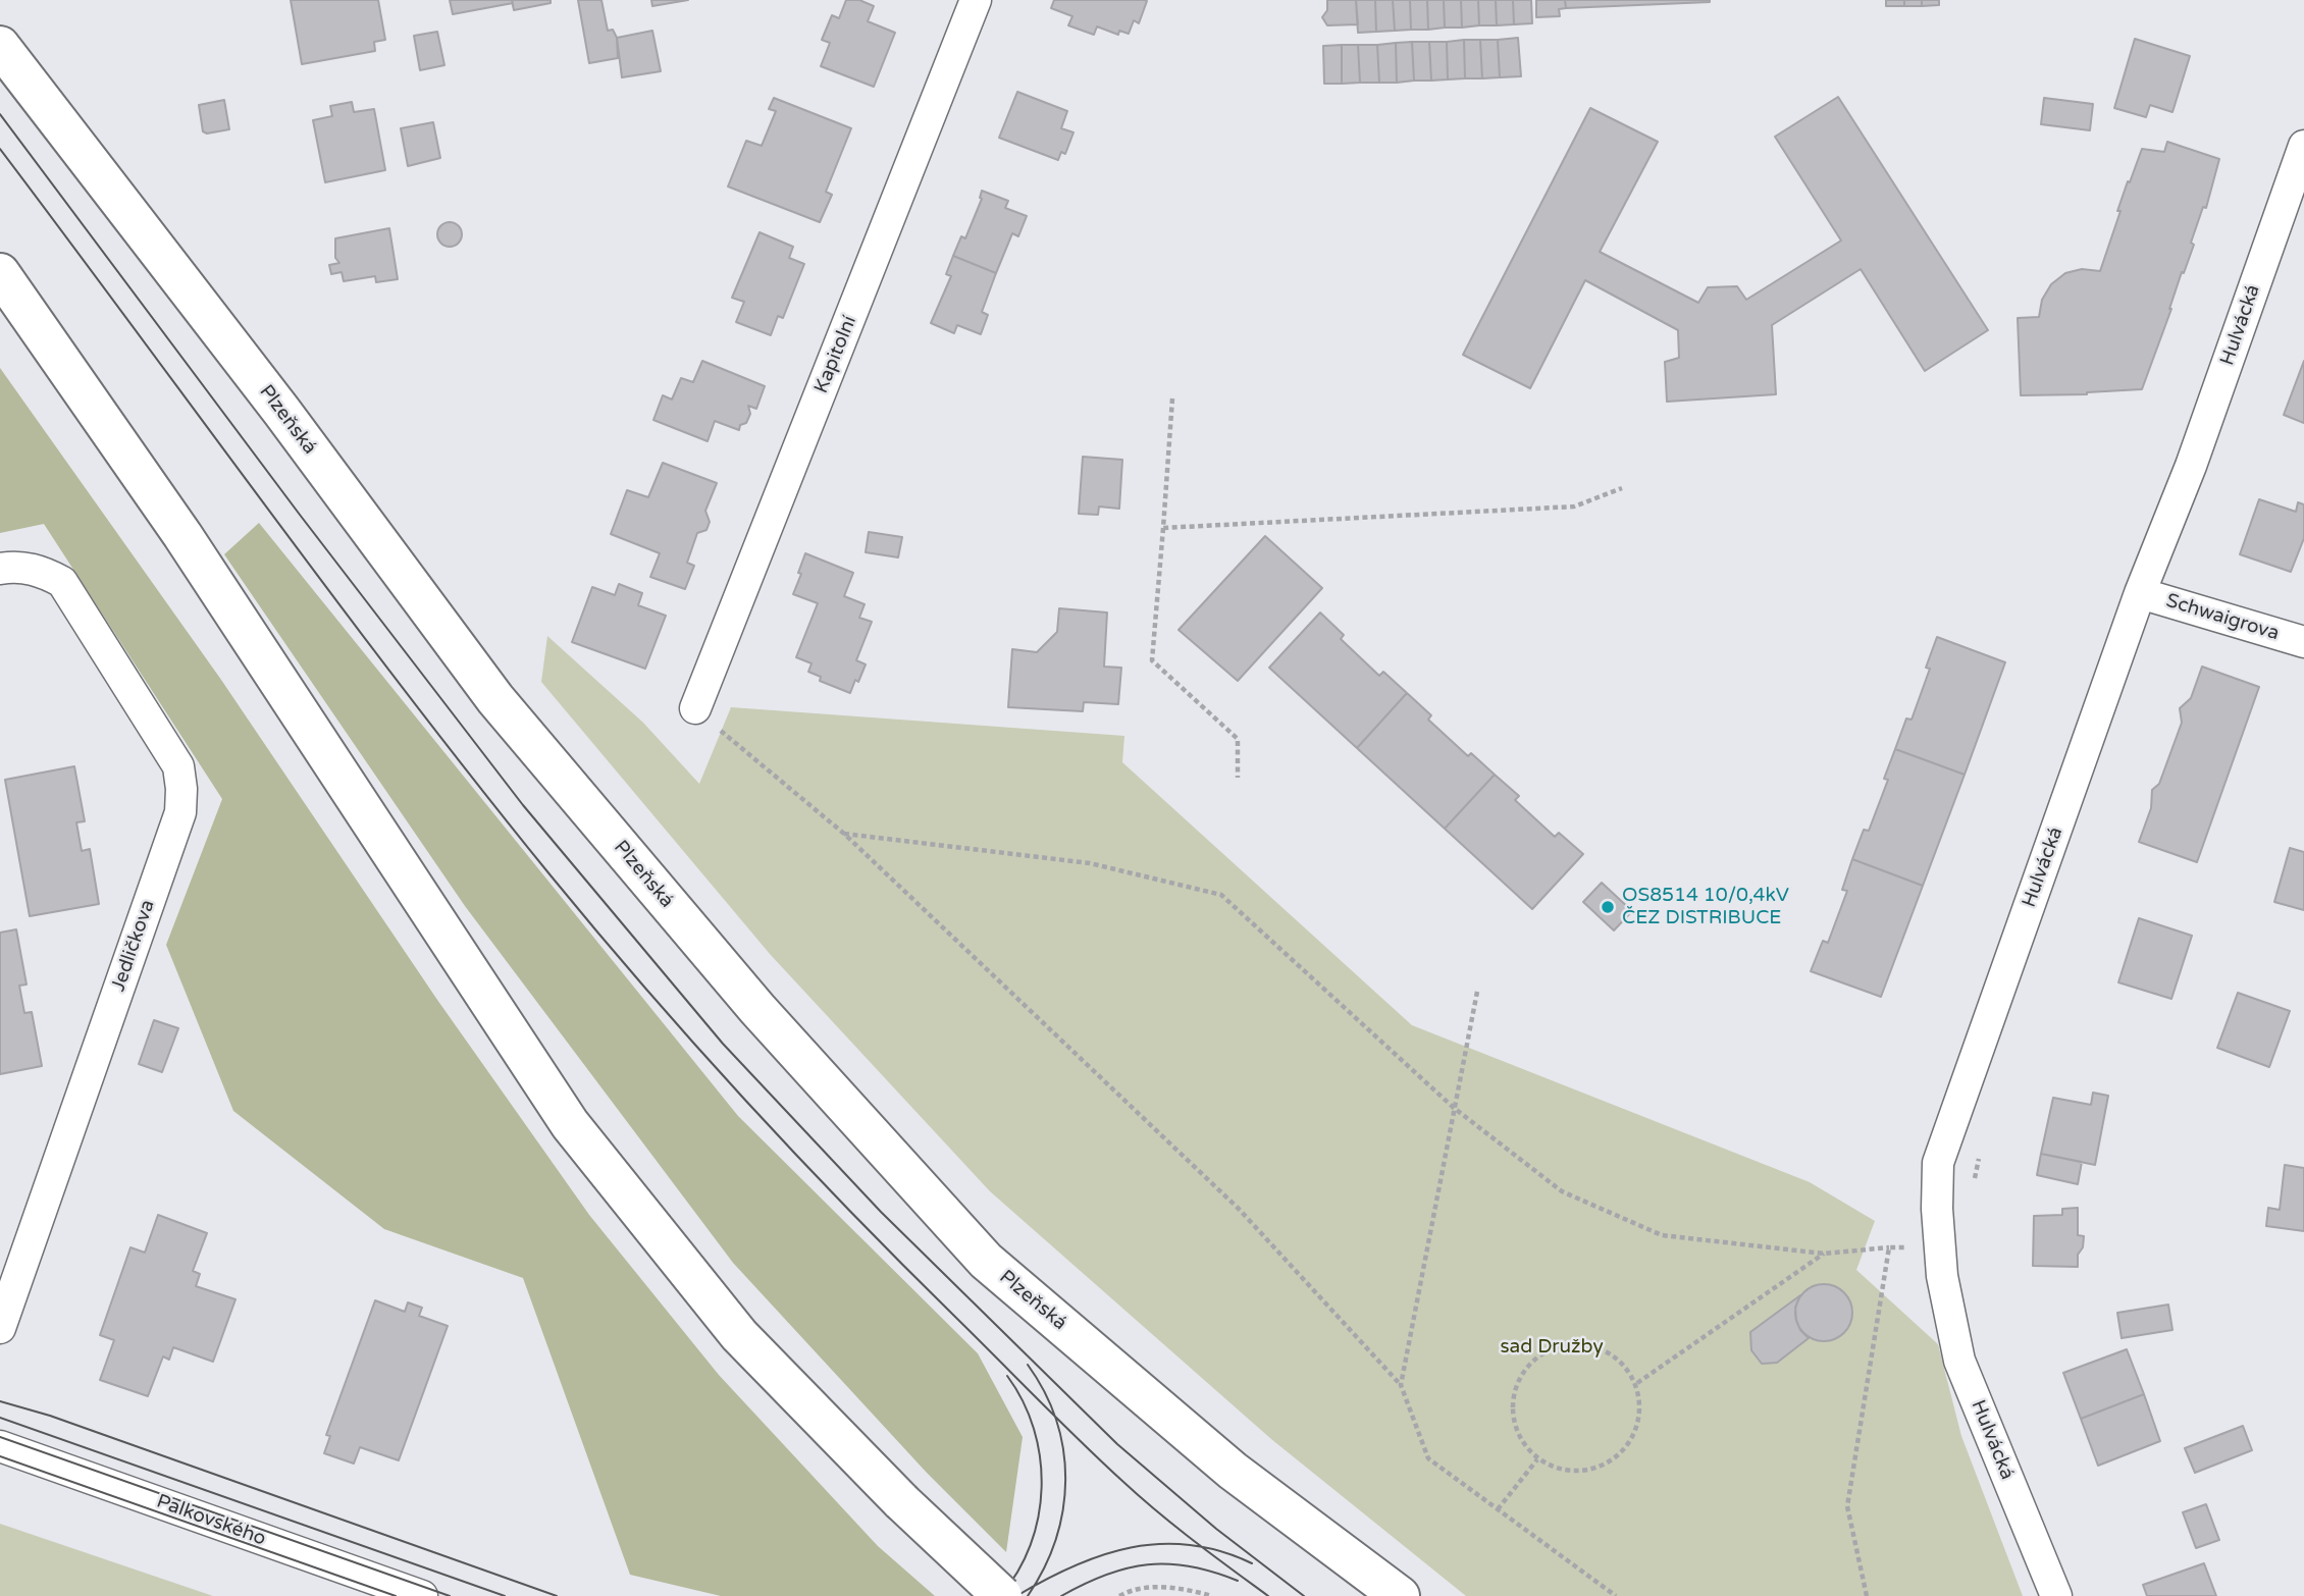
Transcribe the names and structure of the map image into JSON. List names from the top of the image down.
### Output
{
  "streets": {
    "main road": ["Plzeňská"],
    "street": [
      "Hulvácká",
      "Kapitolní",
      "Schwaigrova",
      "Jedličkova",
      "Palkovského"
    ]
  },
  "crossings": [
    ["Hulvácká", "Schwaigrova"]
  ],
  "parks": ["sad Družby"],
  "places": ["OS8514 10/0,4kV ČEZ DISTRIBUCE"]
}
